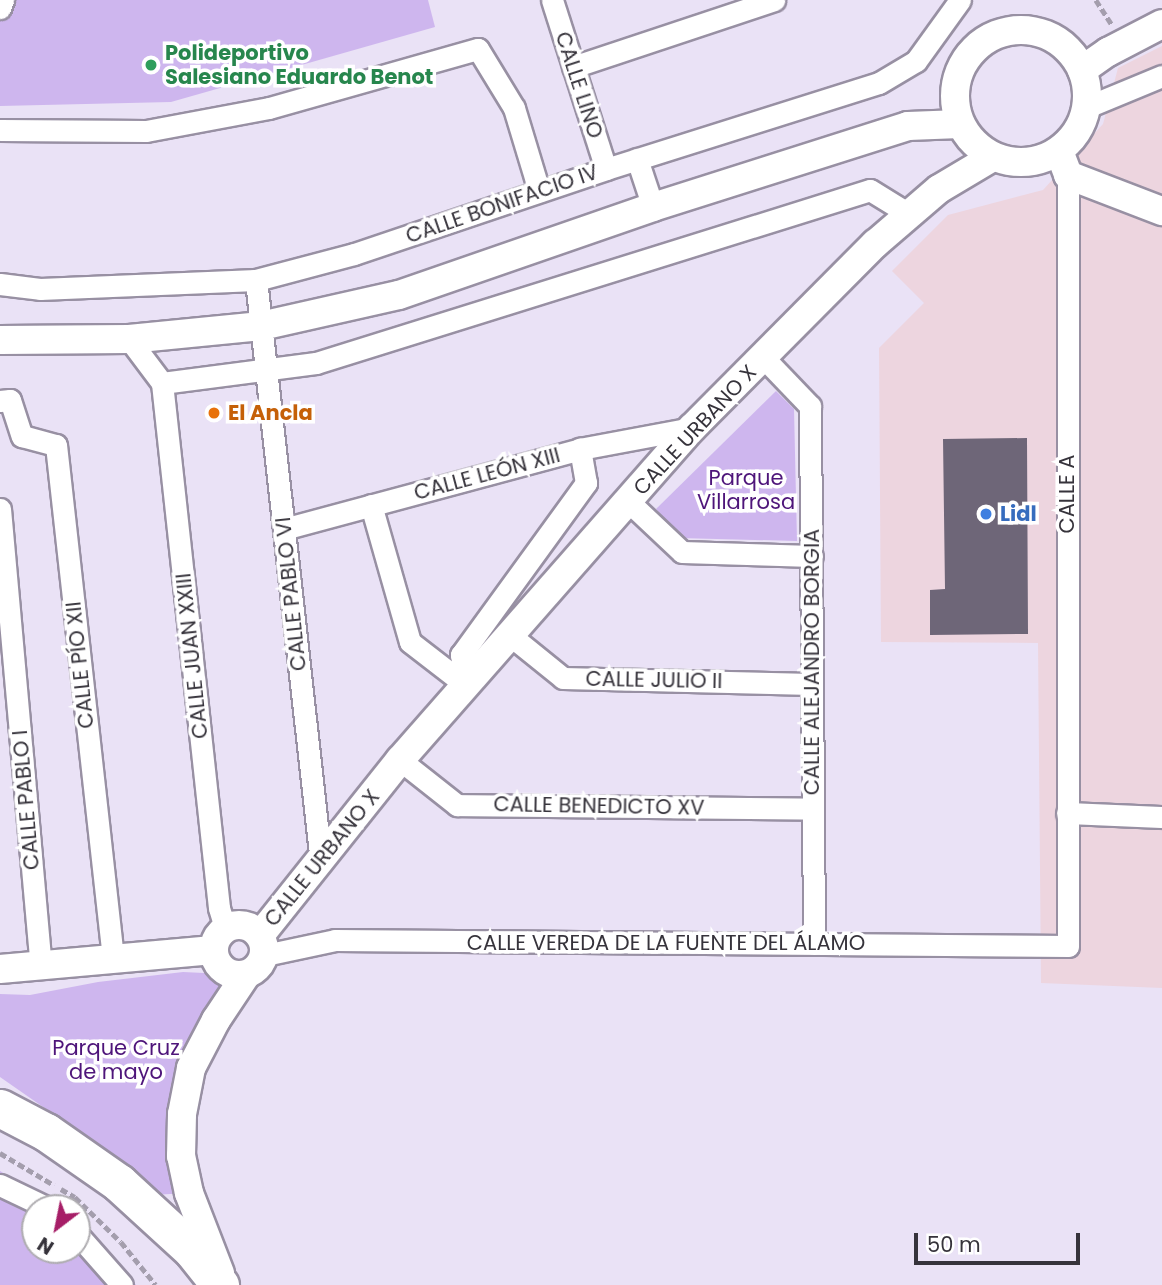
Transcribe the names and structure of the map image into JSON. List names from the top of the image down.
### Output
{
  "streets": {
    "street": [
      "CALLE LINO",
      "CALLE BONIFACIO IV",
      "CALLE URBANO X",
      "CALLE LEÓN XIII",
      "CALLE A",
      "CALLE PABLO VI",
      "CALLE JUAN XXIII",
      "CALLE ALEJANDRO BORGIA",
      "CALLE PÍO XII",
      "CALLE JULIO II",
      "CALLE PABLO I",
      "CALLE BENEDICTO XV",
      "CALLE VEREDA DE LA FUENTE DEL ÁLAMO"
    ]
  },
  "crossings": [
    ["CALLE LINO", "CALLE BONIFACIO IV"],
    ["CALLE BONIFACIO IV", "CALLE PABLO VI"],
    ["CALLE URBANO X", "CALLE LEÓN XIII"],
    ["CALLE URBANO X", "CALLE PABLO VI"],
    ["CALLE URBANO X", "CALLE ALEJANDRO BORGIA"],
    ["CALLE URBANO X", "CALLE JULIO II"],
    ["CALLE URBANO X", "CALLE BENEDICTO XV"],
    ["CALLE URBANO X", "CALLE VEREDA DE LA FUENTE DEL ÁLAMO"],
    ["CALLE LEÓN XIII", "CALLE PABLO VI"],
    ["CALLE A", "CALLE VEREDA DE LA FUENTE DEL ÁLAMO"],
    ["CALLE ALEJANDRO BORGIA", "CALLE JULIO II"],
    ["CALLE ALEJANDRO BORGIA", "CALLE BENEDICTO XV"],
    ["CALLE ALEJANDRO BORGIA", "CALLE VEREDA DE LA FUENTE DEL ÁLAMO"]
  ],
  "parks": ["Parque Villarrosa", "Parque Cruz de mayo"],
  "places": ["Polideportivo Salesiano Eduardo Benot", "El Ancla", "Lidl"],
  "scale_bar": "50 m",
  "north": "bottom left"
}
